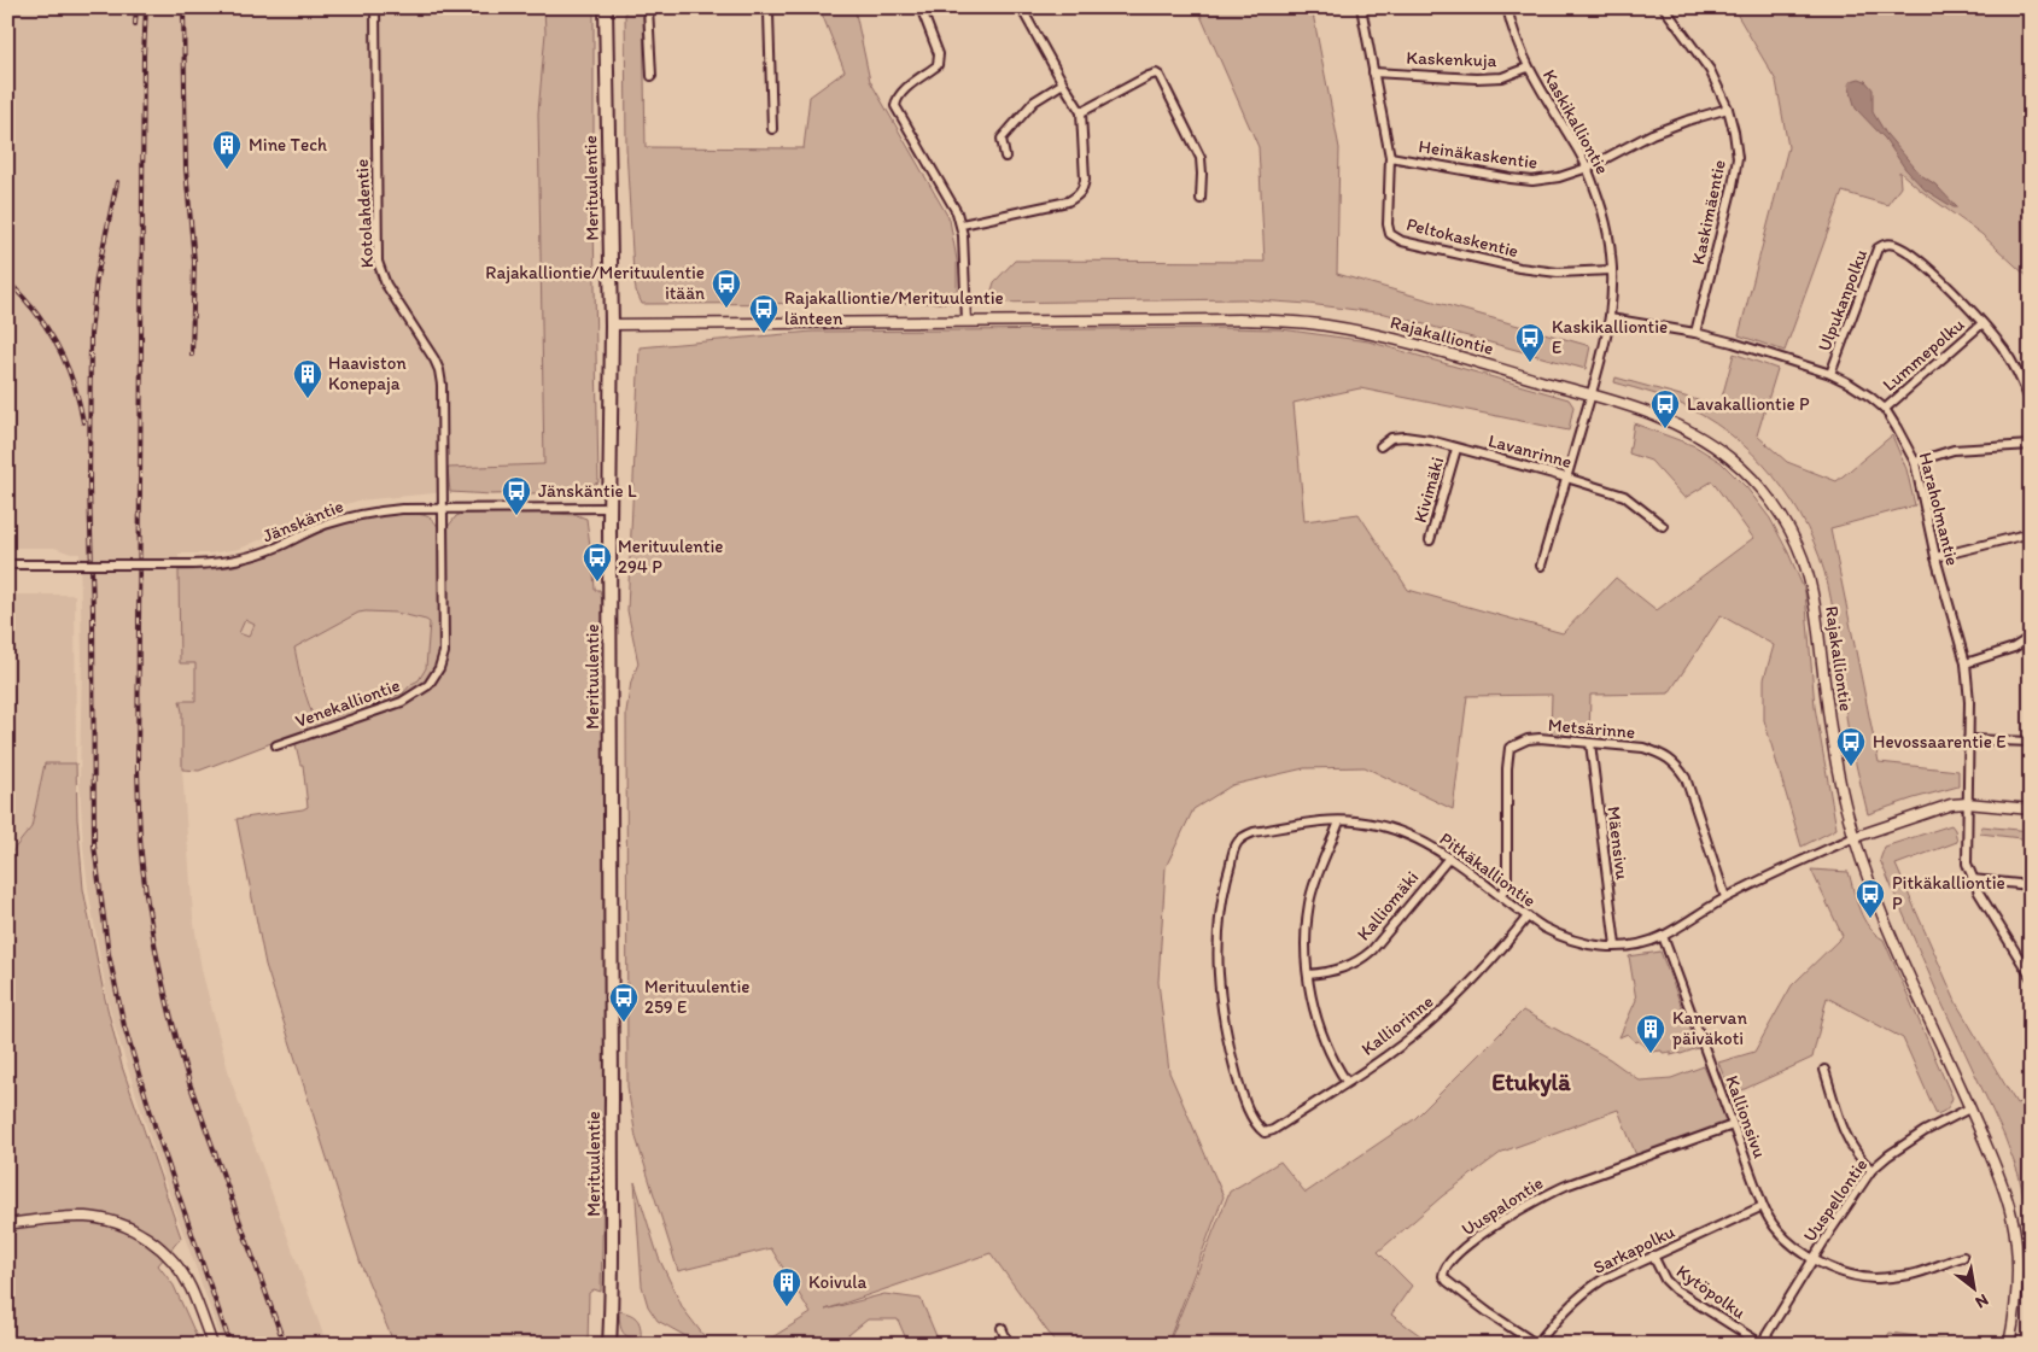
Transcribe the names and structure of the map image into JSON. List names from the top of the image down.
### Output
{
  "streets": {
    "main road": ["Merituulentie"],
    "street": [
      "Kaskenkuja",
      "Kaskikalliontie",
      "Heinäkaskentie",
      "Kaskimäentie",
      "Kotolahdentie",
      "Peltokaskentie",
      "Ulpukanpolku",
      "Rajakalliontie",
      "Lummepolku",
      "Lavanrinne",
      "Kivimäki",
      "Haraholmantie",
      "Jänskäntie",
      "Venekalliontie",
      "Metsärinne",
      "Mäensivu",
      "Pitkäkalliontie",
      "Kalliomäki",
      "Kalliorinne",
      "Kallionsivu",
      "Uuspellontie",
      "Uuspalontie",
      "Sarkapolku",
      "Kytöpolku"
    ]
  },
  "crossings": [
    ["Kaskenkuja", "Kaskikalliontie"],
    ["Kaskenkuja", "Peltokaskentie"],
    ["Kaskikalliontie", "Heinäkaskentie"],
    ["Kaskikalliontie", "Peltokaskentie"],
    ["Kaskikalliontie", "Rajakalliontie"],
    ["Kaskikalliontie", "Lavanrinne"],
    ["Kaskikalliontie", "Haraholmantie"],
    ["Heinäkaskentie", "Kaskimäentie"],
    ["Heinäkaskentie", "Peltokaskentie"],
    ["Merituulentie", "Rajakalliontie"],
    ["Merituulentie", "Jänskäntie"],
    ["Kaskimäentie", "Haraholmantie"],
    ["Kotolahdentie", "Jänskäntie"],
    ["Kotolahdentie", "Venekalliontie"],
    ["Ulpukanpolku", "Lummepolku"],
    ["Ulpukanpolku", "Haraholmantie"],
    ["Rajakalliontie", "Pitkäkalliontie"],
    ["Rajakalliontie", "Uuspellontie"],
    ["Lummepolku", "Haraholmantie"],
    ["Lavanrinne", "Kivimäki"],
    ["Jänskäntie", "Venekalliontie"],
    ["Metsärinne", "Mäensivu"],
    ["Metsärinne", "Pitkäkalliontie"],
    ["Mäensivu", "Pitkäkalliontie"],
    ["Pitkäkalliontie", "Kalliomäki"],
    ["Pitkäkalliontie", "Kalliorinne"],
    ["Pitkäkalliontie", "Kallionsivu"],
    ["Kallionsivu", "Uuspellontie"],
    ["Kallionsivu", "Uuspalontie"],
    ["Kallionsivu", "Sarkapolku"],
    ["Uuspellontie", "Kytöpolku"],
    ["Uuspalontie", "Sarkapolku"],
    ["Sarkapolku", "Kytöpolku"]
  ],
  "districts": ["Etukylä"],
  "places": {
    "building": [
      "Mine Tech",
      "Haaviston Konepaja",
      "Kanervan päiväkoti",
      "Koivula"
    ],
    "bus stop": [
      "Rajakalliontie/Merituulentie itään",
      "Rajakalliontie/Merituulentie länteen",
      "Kaskikalliontie E",
      "Lavakalliontie P",
      "Jänskäntie L",
      "Merituulentie 294 P",
      "Hevossaarentie E",
      "Pitkäkalliontie P",
      "Merituulentie 259 E"
    ]
  },
  "north": "bottom right"
}
